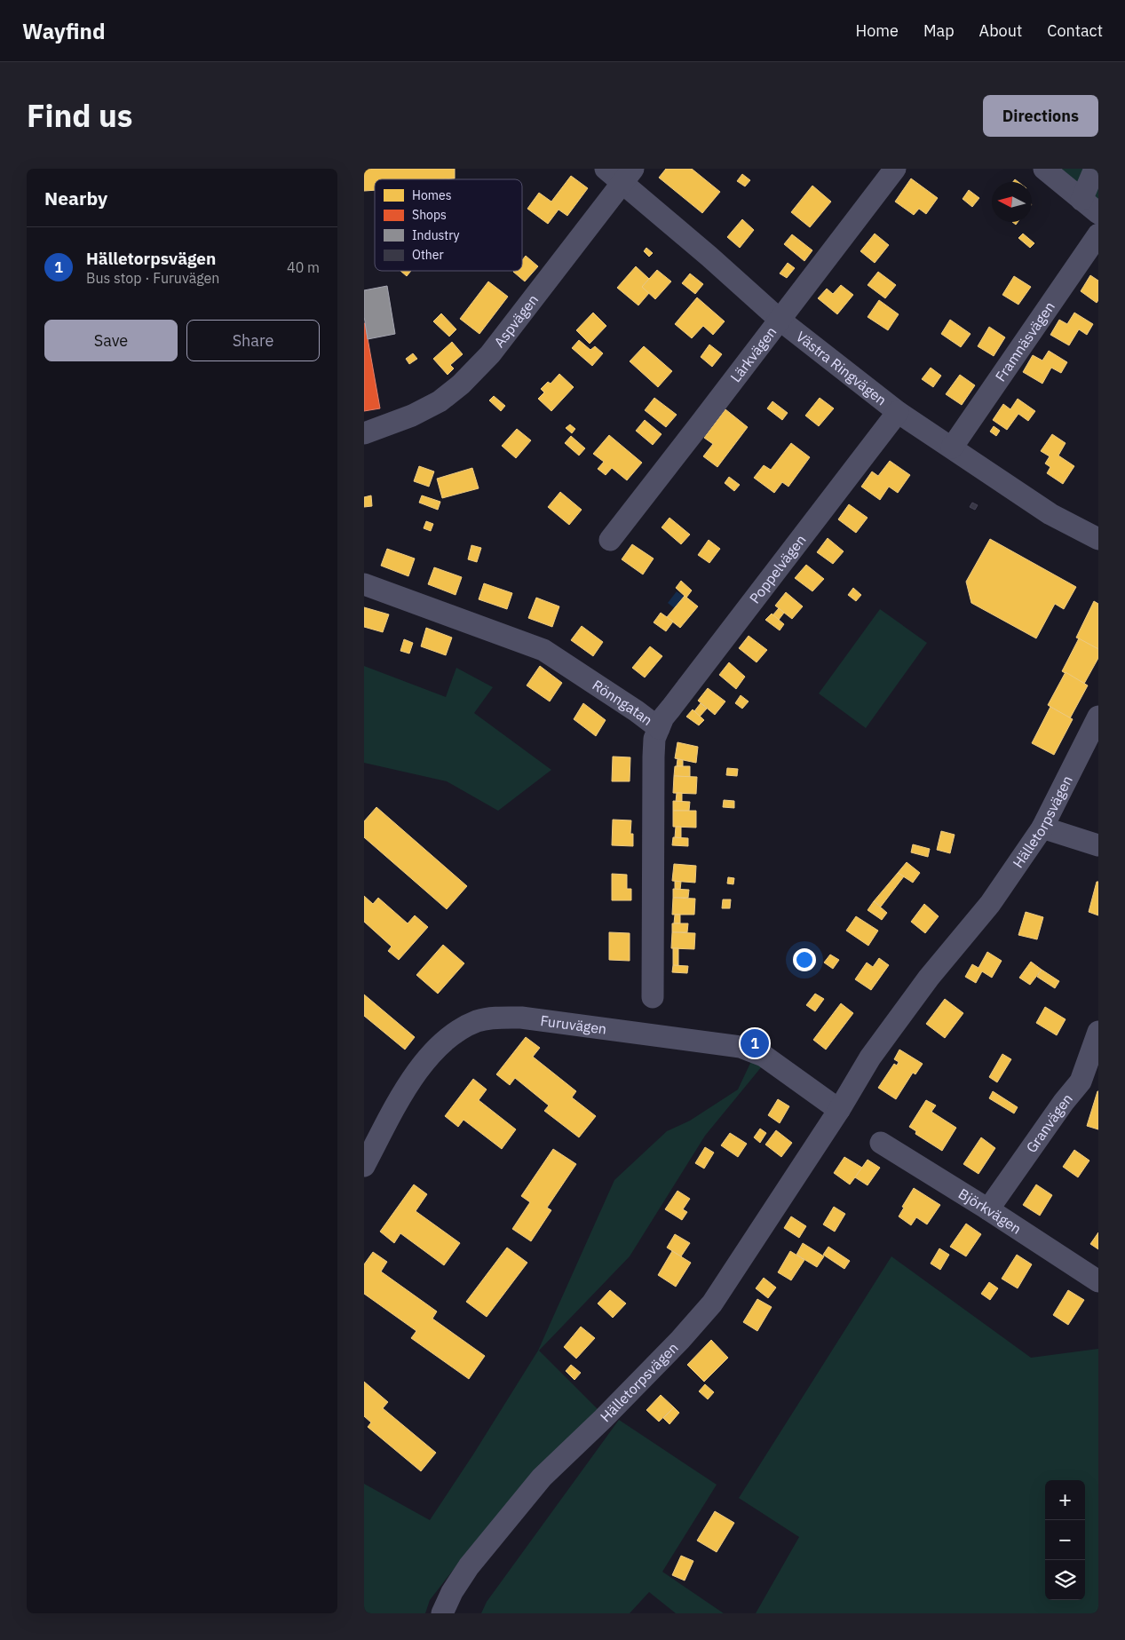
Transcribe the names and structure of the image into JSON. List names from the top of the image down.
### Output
{
  "streets": {
    "street": [
      "Aspvägen",
      "Framnäsvägen",
      "Lärkvägen",
      "Västra Ringvägen",
      "Poppelvägen",
      "Rönngatan",
      "Hälletorpsvägen",
      "Furuvägen",
      "Granvägen",
      "Björkvägen"
    ]
  },
  "crossings": [
    ["Aspvägen", "Västra Ringvägen"],
    ["Framnäsvägen", "Västra Ringvägen"],
    ["Lärkvägen", "Västra Ringvägen"],
    ["Västra Ringvägen", "Poppelvägen"],
    ["Poppelvägen", "Rönngatan"],
    ["Hälletorpsvägen", "Furuvägen"],
    ["Granvägen", "Björkvägen"]
  ],
  "legend": [
    "Homes",
    "Shops",
    "Industry",
    "Other"
  ],
  "north": "left",
  "page": {
    "header": "Wayfind",
    "nav": [
      "Home",
      "Map",
      "About",
      "Contact"
    ],
    "title": "Find us",
    "buttons": [
      "Directions",
      ["Save", "Share"]
    ],
    "heading": "Nearby",
    "list": [
      {
        "mark": "1",
        "name": "Hälletorpsvägen",
        "note": "Bus stop · Furuvägen",
        "value": "40 m"
      }
    ],
    "pins": "1",
    "map_buttons": ["+", "−"]
  }
}
